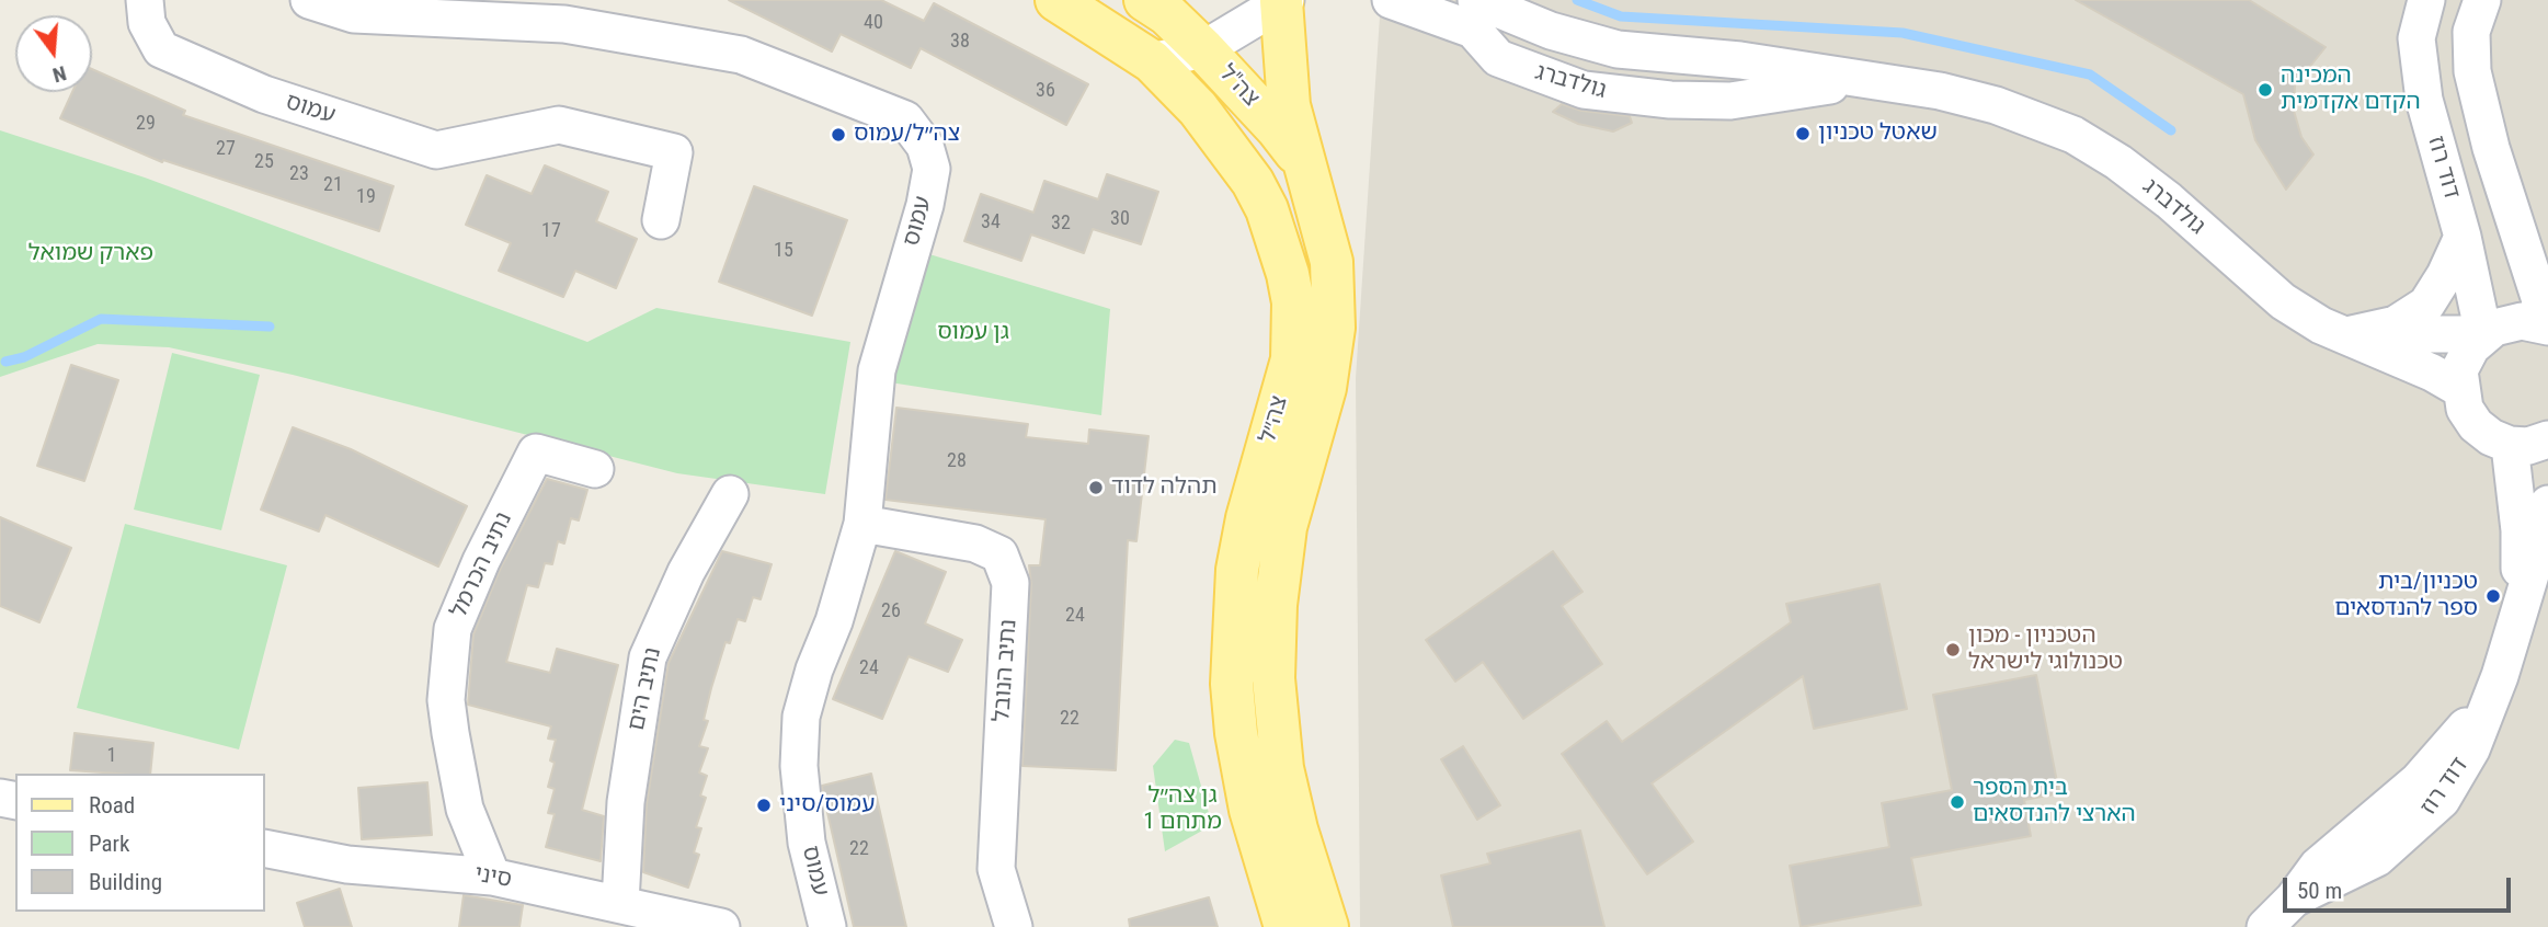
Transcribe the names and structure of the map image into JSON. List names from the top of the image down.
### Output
{
  "streets": {
    "main road": ["צה\"ל", "צה״ל"],
    "street": [
      "גולדברג",
      "עמוס",
      "דוד רוז",
      "נתיב הכרמל",
      "נתיב הנובל",
      "נתיב הים",
      "סיני"
    ]
  },
  "crossings": [
    ["צה\"ל", "צה״ל"],
    ["עמוס", "נתיב הנובל"],
    ["נתיב הכרמל", "סיני"],
    ["נתיב הים", "סיני"]
  ],
  "parks": ["פארק שמואל", "גן עמוס", "גן צה״ל מתחם 1"],
  "places": [
    "המכינה הקדם אקדמית",
    "שאטל טכניון",
    "צה״ל/עמוס",
    "תהלה לדוד",
    "טכניון/בית ספר להנדסאים",
    "הטכניון - מכון טכנולוגי לישראל",
    "בית הספר הארצי להנדסאים",
    "עמוס/סיני"
  ],
  "house_numbers": [
    "40",
    "38",
    "36",
    "29",
    "27",
    "25",
    "23",
    "21",
    "19",
    "30",
    "34",
    "32",
    "17",
    "15",
    "28",
    "26",
    "24",
    "24",
    "22",
    "1",
    "22"
  ],
  "legend": ["Road", "Park", "Building"],
  "scale_bar": "50 m",
  "north": "bottom"
}
